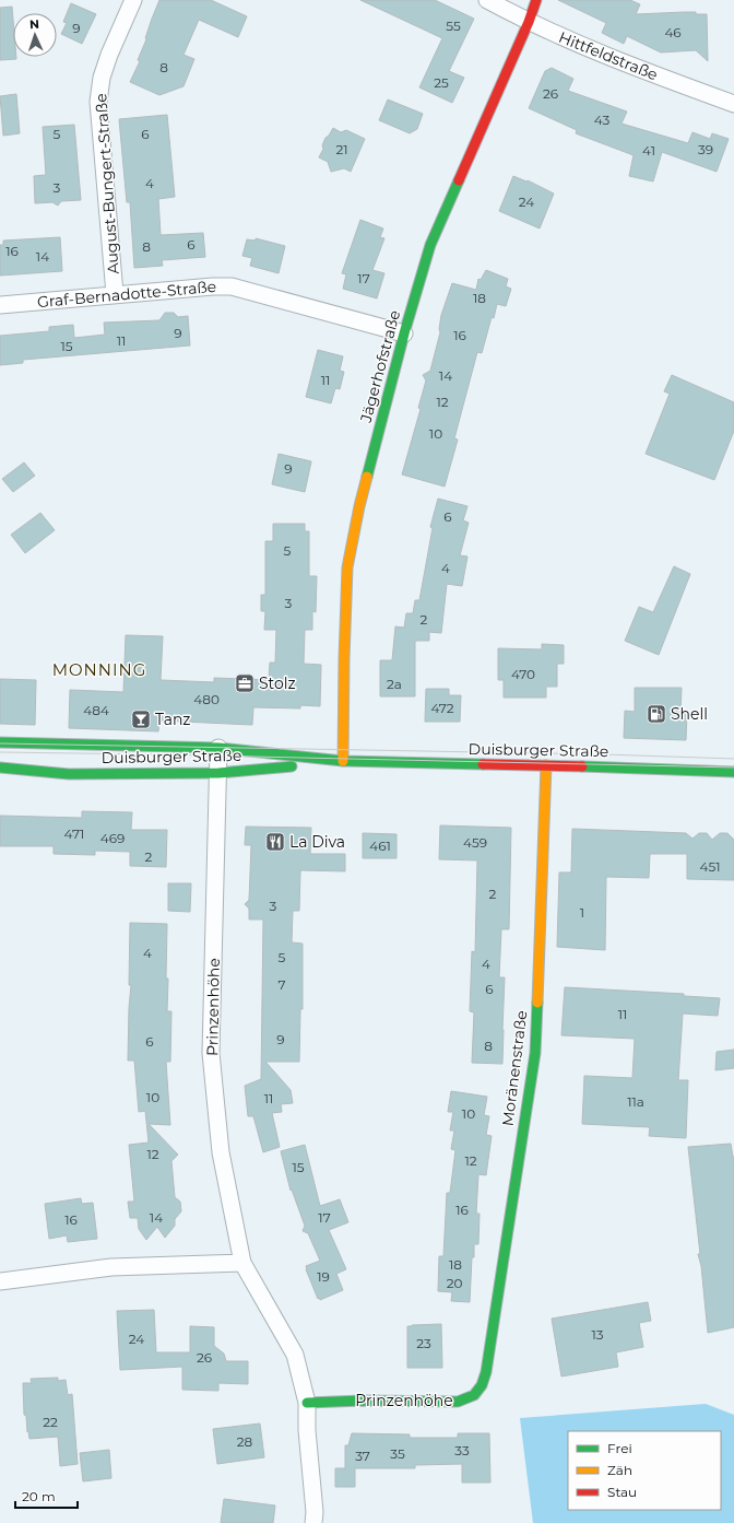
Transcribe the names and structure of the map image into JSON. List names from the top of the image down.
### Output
{
  "streets": {
    "street": [
      "Hittfeldstraße",
      "August-Bungert-Straße",
      "Graf-Bernadotte-Straße",
      "Jägerhofstraße",
      "Duisburger Straße",
      "Prinzenhöhe",
      "Moränenstraße"
    ]
  },
  "crossings": [
    ["Hittfeldstraße", "Jägerhofstraße"],
    ["August-Bungert-Straße", "Graf-Bernadotte-Straße"],
    ["Graf-Bernadotte-Straße", "Jägerhofstraße"],
    ["Jägerhofstraße", "Duisburger Straße"],
    ["Duisburger Straße", "Prinzenhöhe"],
    ["Duisburger Straße", "Moränenstraße"],
    ["Prinzenhöhe", "Moränenstraße"]
  ],
  "districts": ["MONNING"],
  "places": {
    "office": ["Stolz"],
    "fuel station": ["Shell"],
    "bar": ["Tanz"],
    "restaurant": ["La Diva"]
  },
  "house_numbers": [
    "55",
    "9",
    "46",
    "8",
    "25",
    "26",
    "43",
    "5",
    "6",
    "21",
    "39",
    "41",
    "4",
    "3",
    "24",
    "6",
    "8",
    "16",
    "14",
    "17",
    "18",
    "9",
    "16",
    "11",
    "15",
    "14",
    "11",
    "12",
    "10",
    "9",
    "6",
    "5",
    "4",
    "3",
    "2",
    "470",
    "2a",
    "480",
    "472",
    "484",
    "471",
    "469",
    "459",
    "461",
    "2",
    "451",
    "2",
    "3",
    "1",
    "4",
    "5",
    "4",
    "7",
    "6",
    "11",
    "9",
    "6",
    "8",
    "10",
    "11",
    "11a",
    "10",
    "12",
    "12",
    "15",
    "16",
    "14",
    "17",
    "16",
    "18",
    "19",
    "20",
    "13",
    "24",
    "23",
    "26",
    "22",
    "28",
    "33",
    "35",
    "37"
  ],
  "legend": ["Frei", "Zäh", "Stau"],
  "scale_bar": "20 m",
  "north": "top"
}
